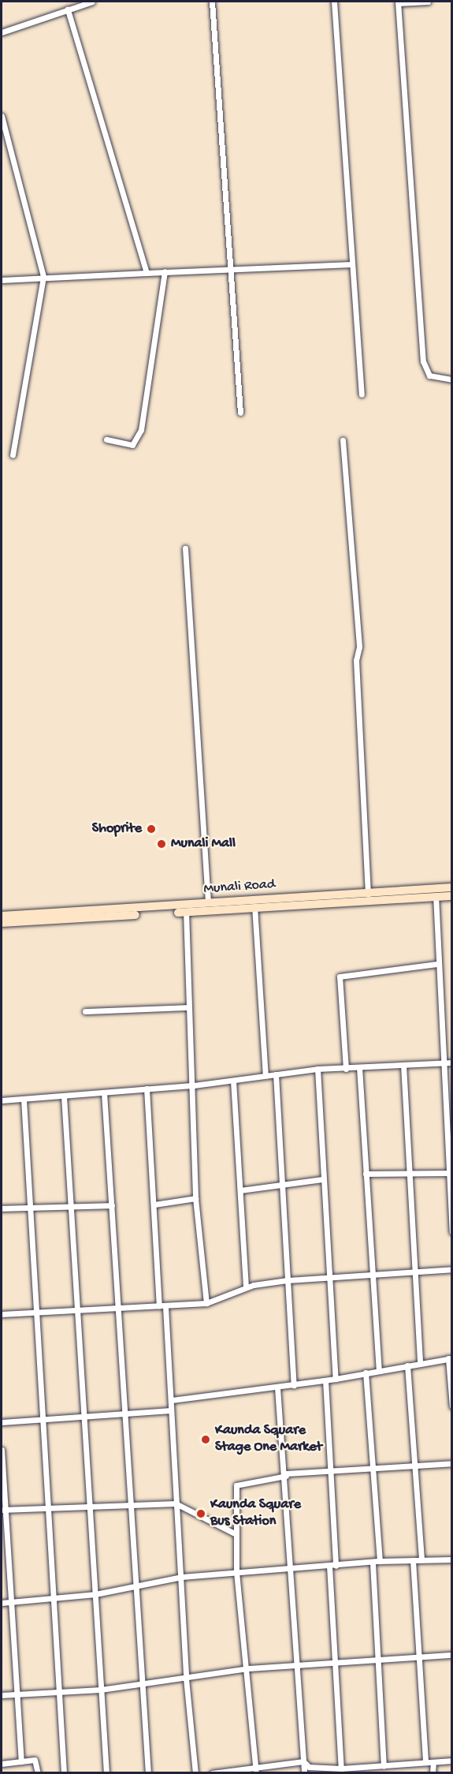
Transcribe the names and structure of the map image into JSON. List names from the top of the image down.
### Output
{
  "streets": {
    "main road": ["Munali Road"]
  },
  "places": [
    "Shoprite",
    "Munali Mall",
    "Kaunda Square Stage One Market",
    "Kaunda Square Bus Station"
  ]
}
